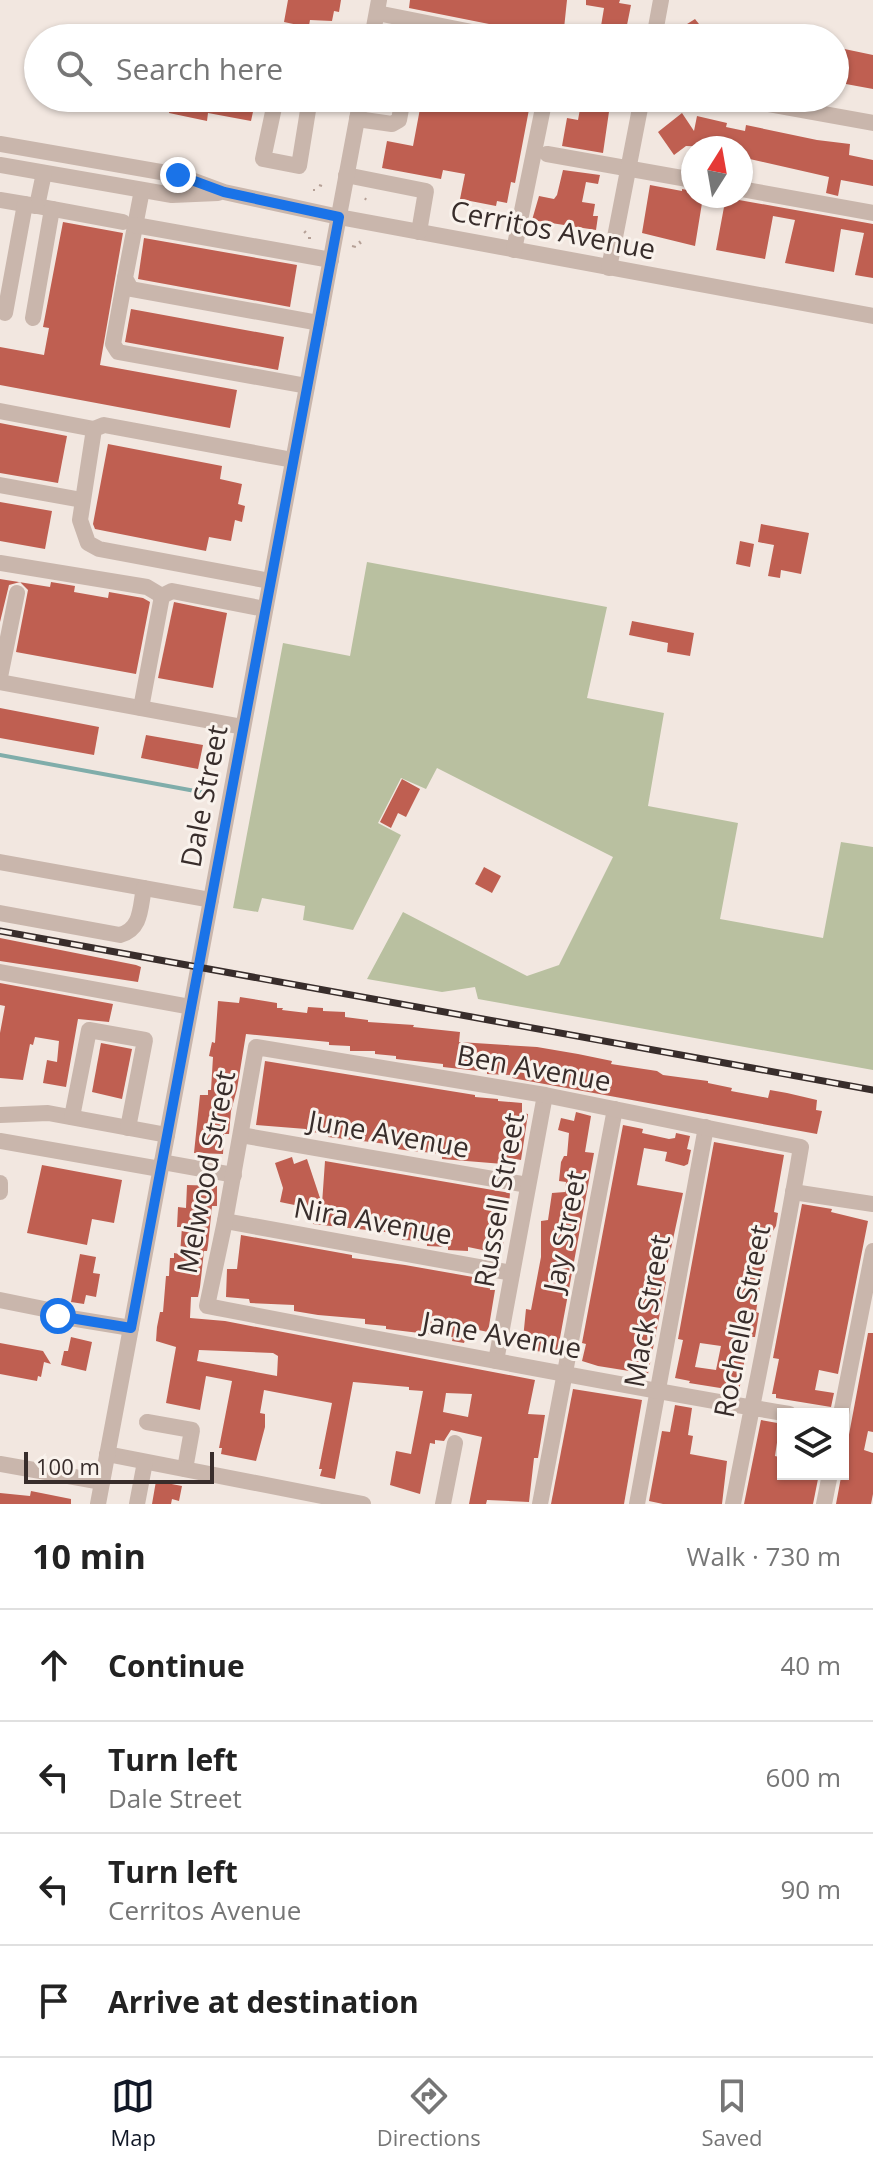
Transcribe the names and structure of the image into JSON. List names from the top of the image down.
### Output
{
  "streets": {
    "street": [
      "Cerritos Avenue",
      "Dale Street",
      "Ben Avenue",
      "June Avenue",
      "Melwood Street",
      "Russell Street",
      "Nira Avenue",
      "Jay Street",
      "Mack Street",
      "Rochelle Street",
      "Jane Avenue"
    ]
  },
  "crossings": [
    ["Cerritos Avenue", "Dale Street"],
    ["Ben Avenue", "Melwood Street"],
    ["Ben Avenue", "Russell Street"],
    ["Ben Avenue", "Jay Street"],
    ["Ben Avenue", "Mack Street"],
    ["Ben Avenue", "Rochelle Street"],
    ["June Avenue", "Melwood Street"],
    ["June Avenue", "Russell Street"],
    ["Melwood Street", "Nira Avenue"],
    ["Melwood Street", "Jane Avenue"],
    ["Russell Street", "Nira Avenue"],
    ["Russell Street", "Jane Avenue"],
    ["Jay Street", "Jane Avenue"],
    ["Mack Street", "Jane Avenue"],
    ["Rochelle Street", "Jane Avenue"]
  ],
  "scale_bar": "100 m",
  "north": "top",
  "page": {
    "search": "Search here",
    "scale": "100 m",
    "heading": ["10 min", "Walk · 730 m"],
    "list": [
      ["Continue", "40 m"],
      ["Turn left", "Dale Street", "600 m"],
      ["Turn left", "Cerritos Avenue", "90 m"],
      "Arrive at destination"
    ],
    "nav": ["Map", "Directions", "Saved"]
  }
}
